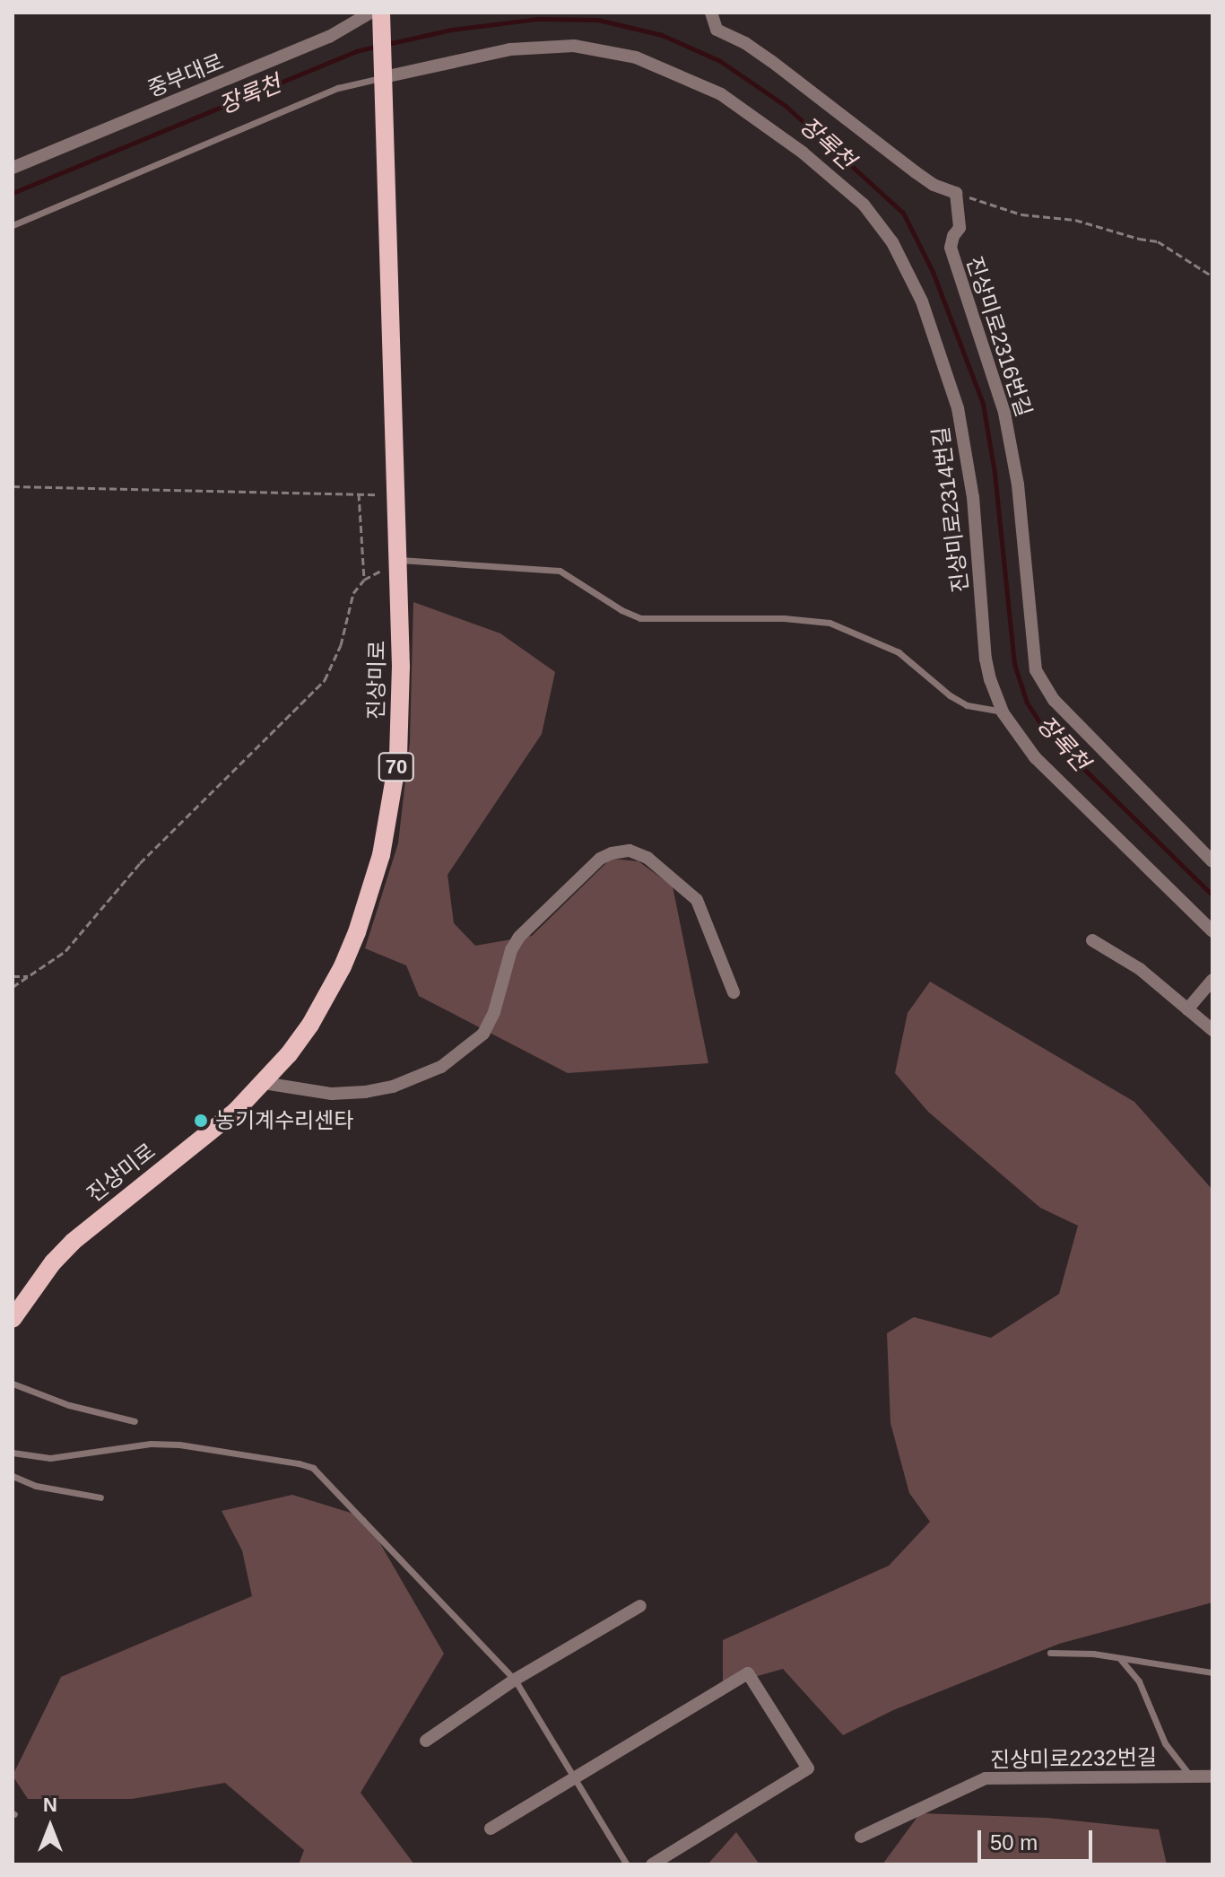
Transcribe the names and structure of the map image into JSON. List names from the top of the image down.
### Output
{
  "streets": {
    "main road": ["진상미로", "70"],
    "street": [
      "중부대로",
      "진상미로2316번길",
      "진상미로2314번길",
      "진상미로2232번길"
    ]
  },
  "crossings": [
    ["중부대로", "70"],
    ["진상미로2314번길", "진상미로"],
    ["진상미로2314번길", "70"],
    ["진상미로", "70"]
  ],
  "water": ["장록천"],
  "places": ["농기계수리센타"],
  "scale_bar": "50 m",
  "north": "top"
}
